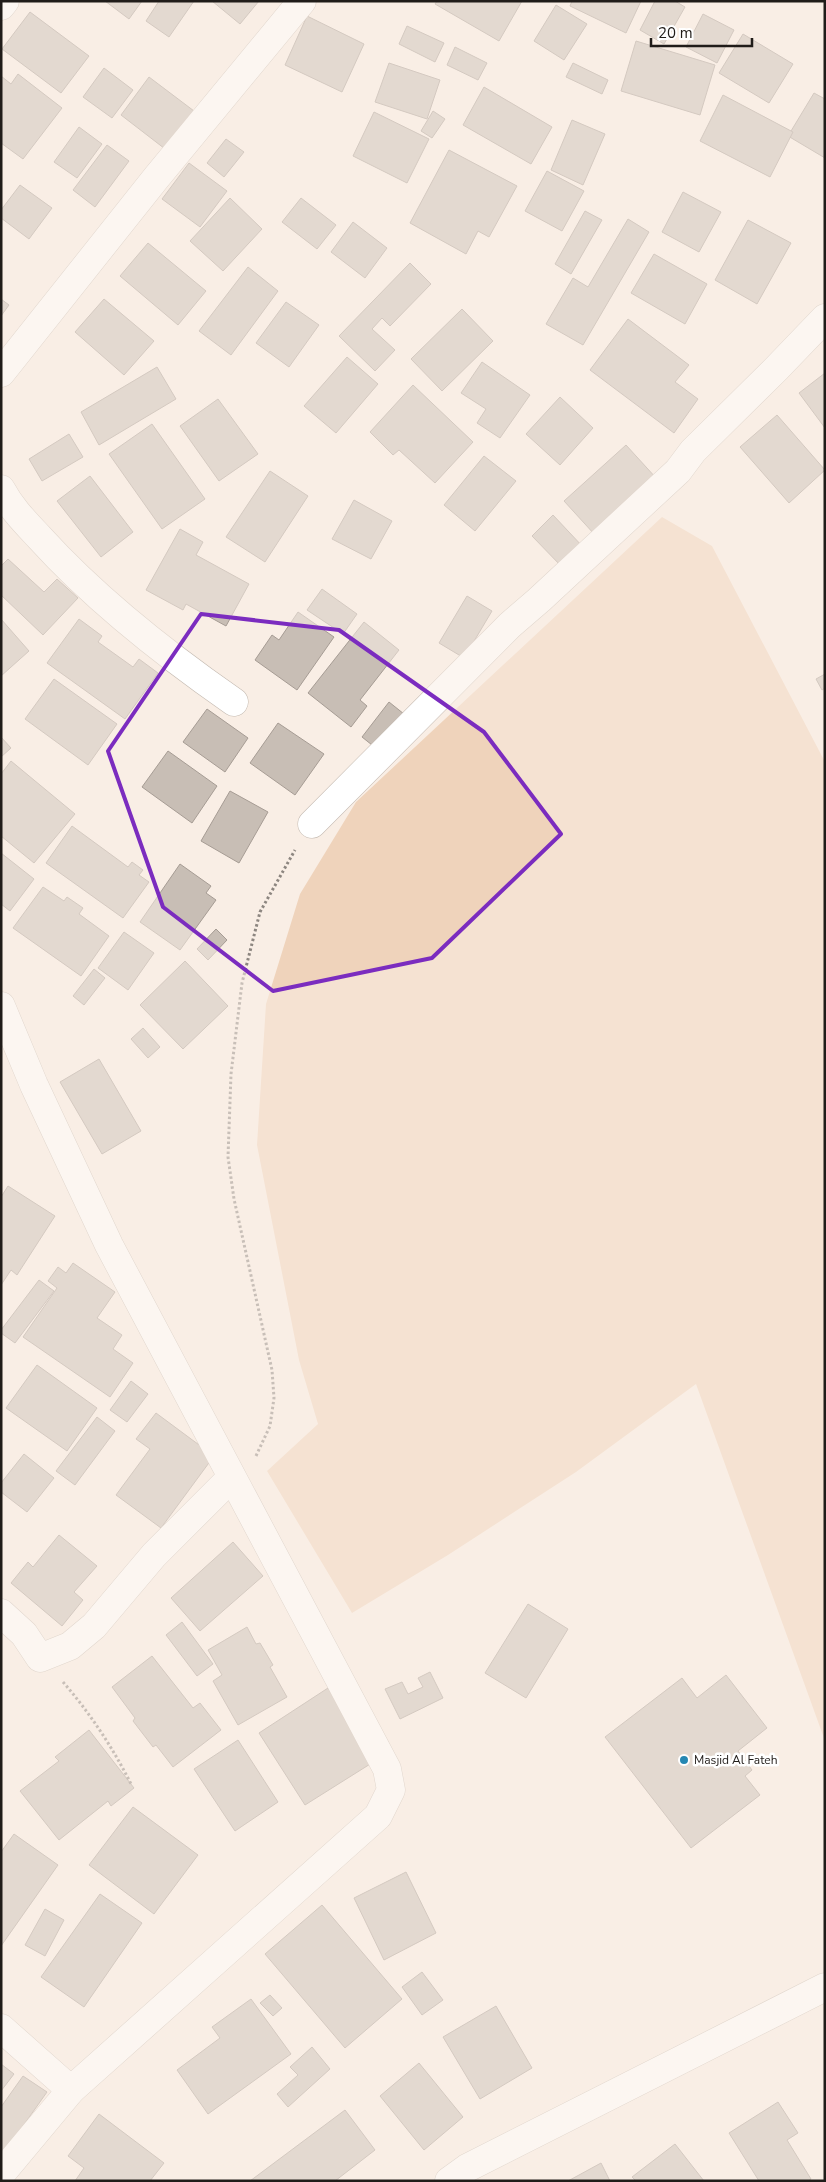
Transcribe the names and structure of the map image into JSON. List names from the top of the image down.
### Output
{
  "places": ["Masjid Al Fateh"],
  "scale_bar": "20 m"
}
